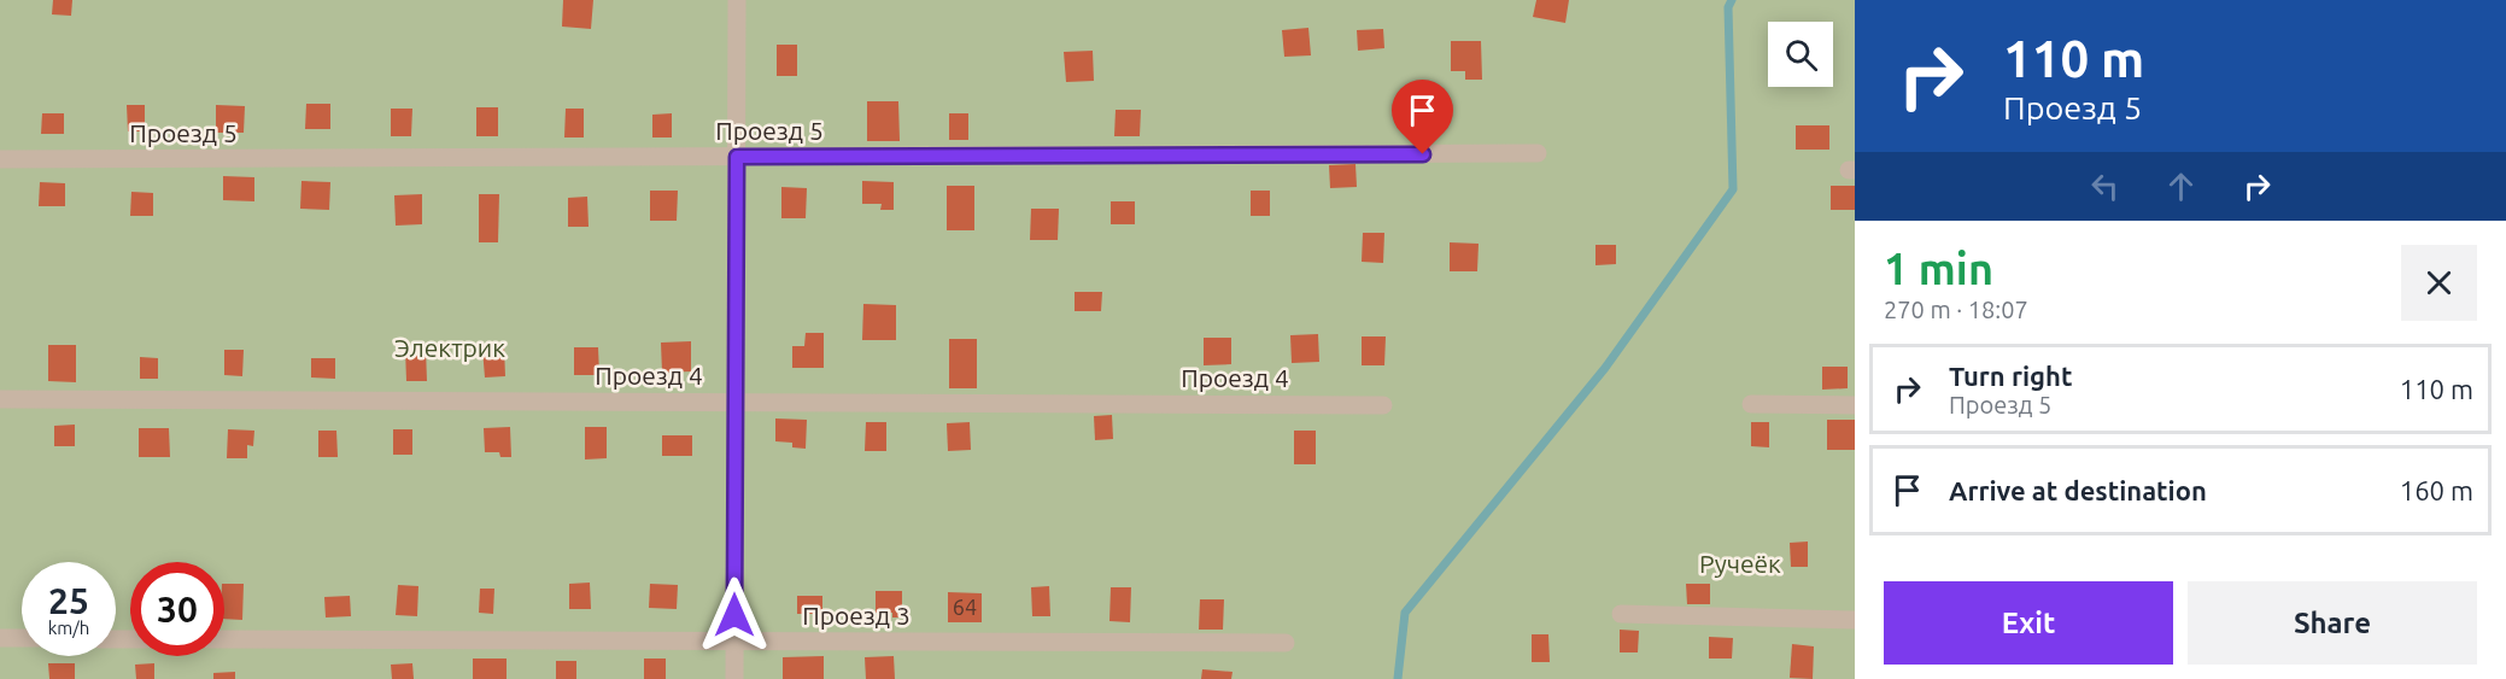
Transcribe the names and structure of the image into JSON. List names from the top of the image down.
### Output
{
  "streets": {
    "street": ["Проезд 5", "Проезд 4", "Проезд 3"]
  },
  "parks": ["Электрик", "Ручеёк"],
  "house_numbers": ["64"],
  "page": {
    "turn": ["110 m", "Проезд 5"],
    "heading": ["1 min", "270 m · 18:07"],
    "list": [
      {
        "name": "Turn right",
        "note": "Проезд 5",
        "value": "110 m"
      },
      {
        "name": "Arrive at destination",
        "value": "160 m"
      }
    ],
    "speed": "25 km/h",
    "limit": "30",
    "buttons": ["Exit", "Share"]
  }
}
